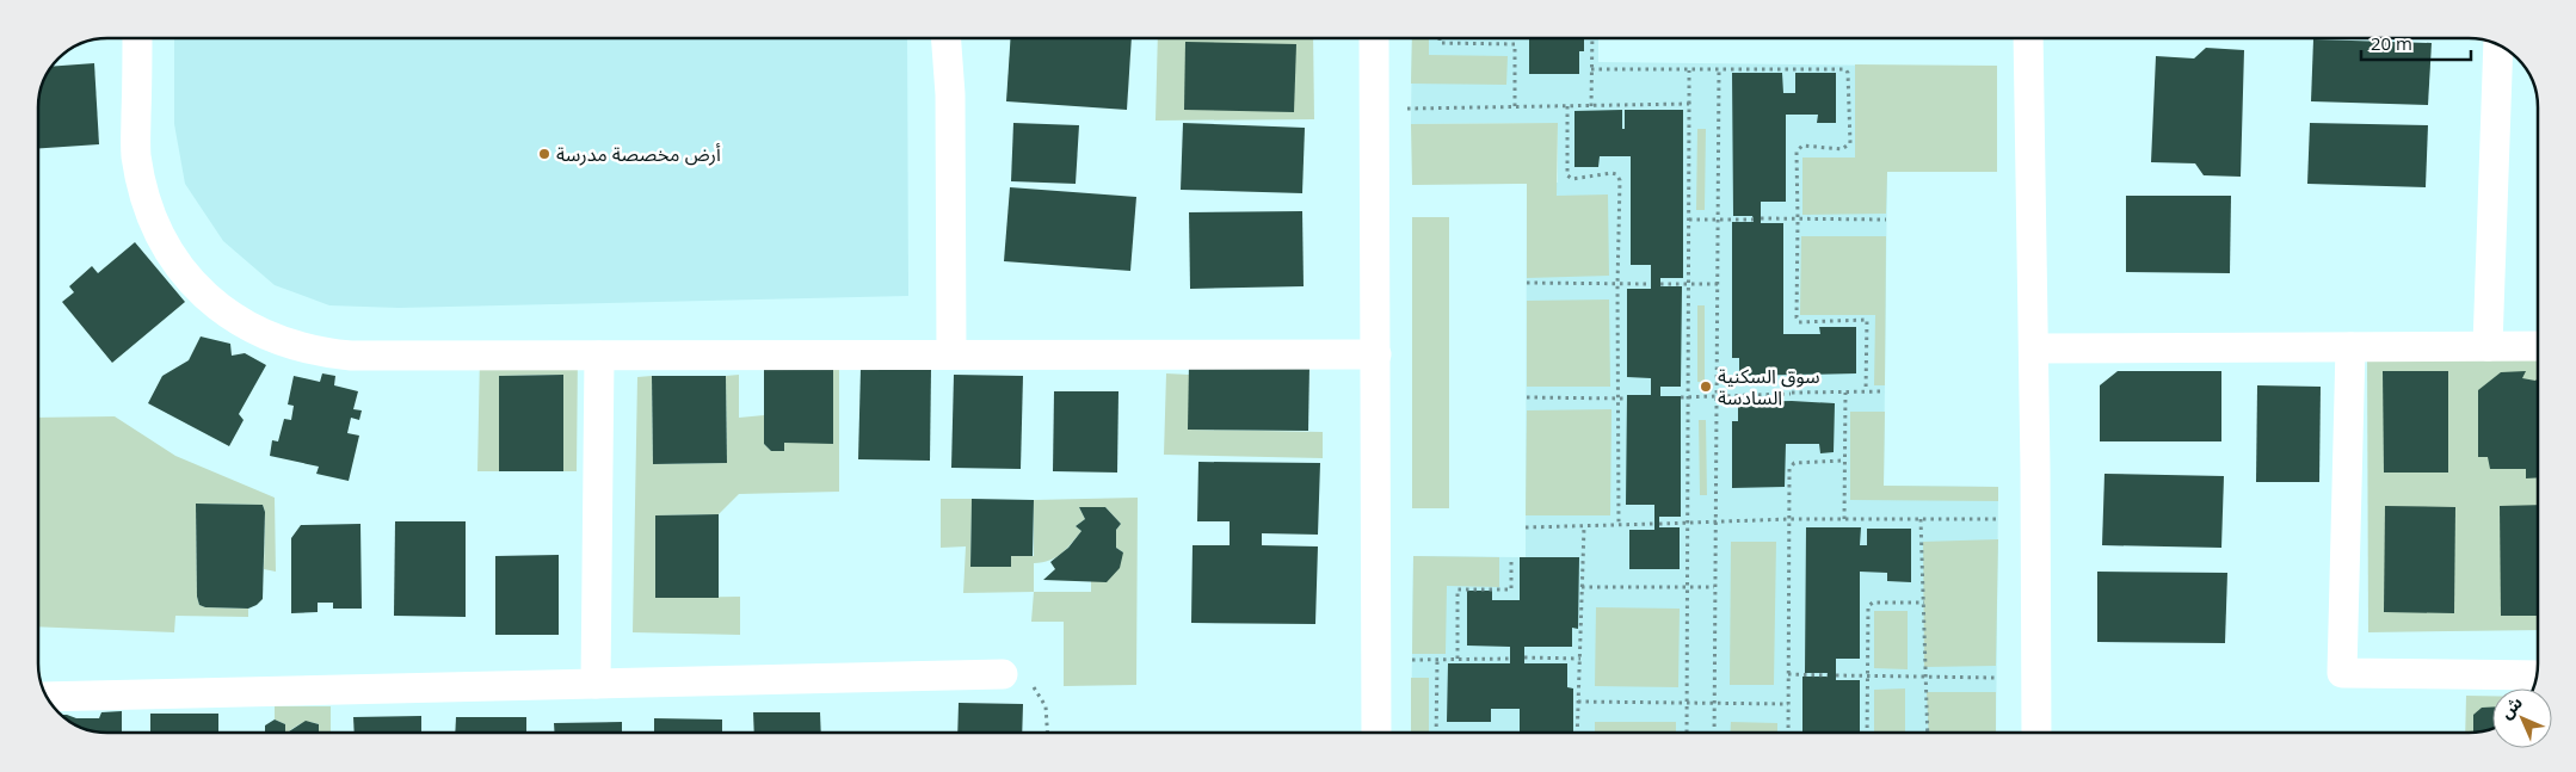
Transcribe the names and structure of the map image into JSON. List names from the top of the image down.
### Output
{
  "places": ["أرض مخصصة مدرسة", "سوق السكنية السادسة"],
  "scale_bar": "20 m",
  "north": "top left"
}
